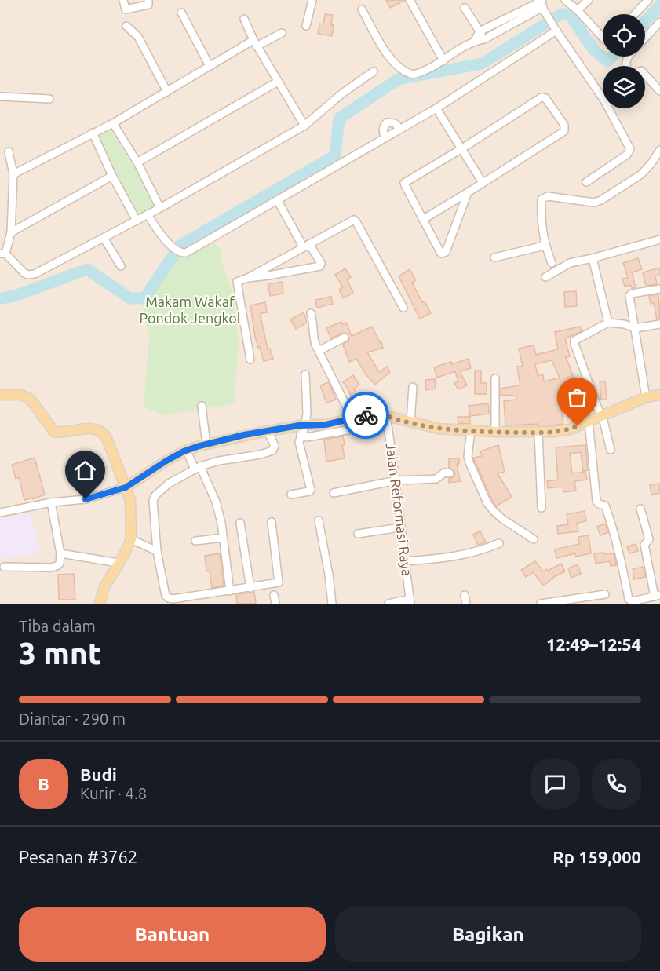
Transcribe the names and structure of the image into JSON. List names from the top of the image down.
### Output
{
  "streets": {
    "street": ["Jalan Reformasi Raya"]
  },
  "parks": ["Makam Wakaf Pondok Jengkol"],
  "page": {
    "heading": ["3 mnt", "Tiba dalam", "12:49–12:54"],
    "panel": [
      "Budi",
      "Kurir · 4.8",
      "Pesanan #3762",
      "Rp 159,000"
    ],
    "bar": "Diantar · 290 m",
    "round": "B",
    "buttons": ["Bantuan", "Bagikan"]
  }
}
